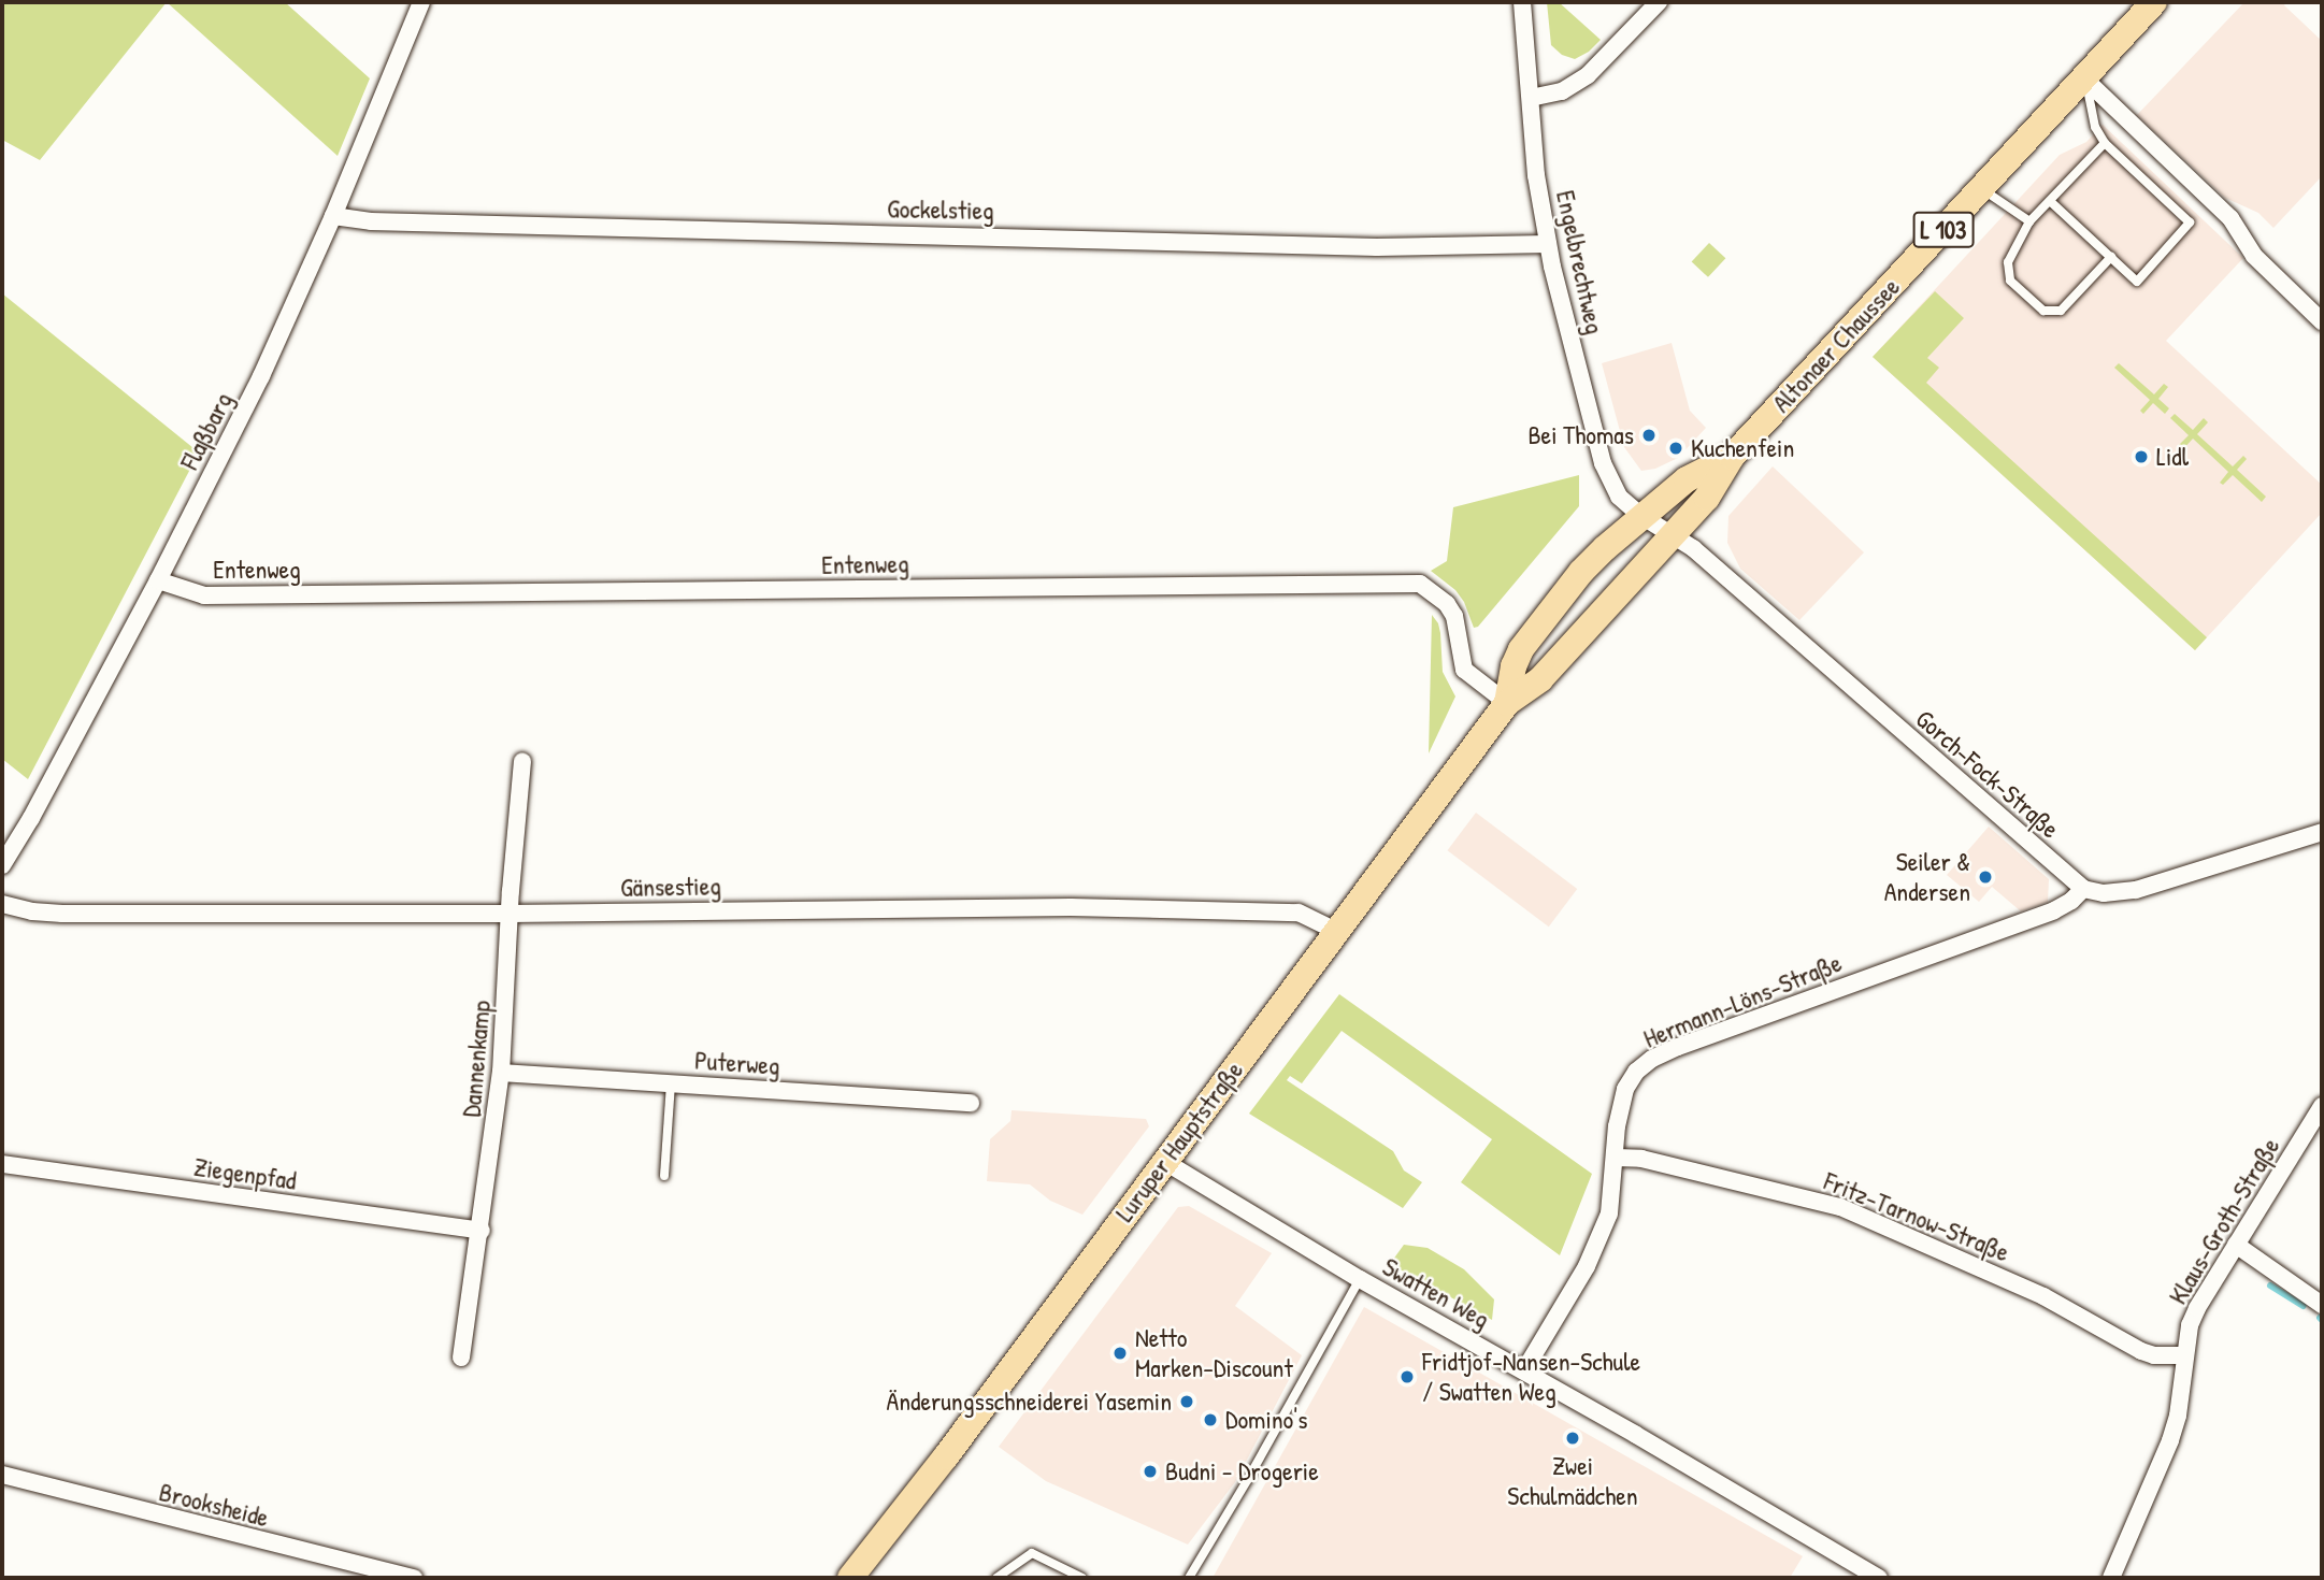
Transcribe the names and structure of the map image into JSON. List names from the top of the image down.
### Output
{
  "streets": {
    "main road": ["L 103", "Altonaer Chaussee", "Luruper Hauptstraße"],
    "street": [
      "Gockelstieg",
      "Engelbrechtweg",
      "Flaßbarg",
      "Entenweg",
      "Gorch-Fock-Straße",
      "Gänsestieg",
      "Hermann-Löns-Straße",
      "Dannenkamp",
      "Puterweg",
      "Ziegenpfad",
      "Fritz-Tarnow-Straße",
      "Klaus-Groth-Straße",
      "Swatten Weg",
      "Brooksheide"
    ]
  },
  "crossings": [
    ["Gockelstieg", "Engelbrechtweg"],
    ["Gockelstieg", "Flaßbarg"],
    ["Engelbrechtweg", "Altonaer Chaussee"],
    ["Engelbrechtweg", "Gorch-Fock-Straße"],
    ["Engelbrechtweg", "Luruper Hauptstraße"],
    ["Altonaer Chaussee", "Gorch-Fock-Straße"],
    ["Altonaer Chaussee", "Luruper Hauptstraße"],
    ["Flaßbarg", "Entenweg"],
    ["Entenweg", "Luruper Hauptstraße"],
    ["Gorch-Fock-Straße", "Hermann-Löns-Straße"],
    ["Gorch-Fock-Straße", "Luruper Hauptstraße"],
    ["Gänsestieg", "Dannenkamp"],
    ["Gänsestieg", "Luruper Hauptstraße"],
    ["Hermann-Löns-Straße", "Fritz-Tarnow-Straße"],
    ["Hermann-Löns-Straße", "Swatten Weg"],
    ["Dannenkamp", "Puterweg"],
    ["Dannenkamp", "Ziegenpfad"],
    ["Luruper Hauptstraße", "Swatten Weg"],
    ["Fritz-Tarnow-Straße", "Klaus-Groth-Straße"]
  ],
  "places": [
    "Bei Thomas",
    "Kuchenfein",
    "Lidl",
    "Seiler & Andersen",
    "Netto Marken-Discount",
    "Fridtjof-Nansen-Schule / Swatten Weg",
    "Änderungsschneiderei Yasemin",
    "Domino's",
    "Zwei Schulmädchen",
    "Budni - Drogerie"
  ]
}
